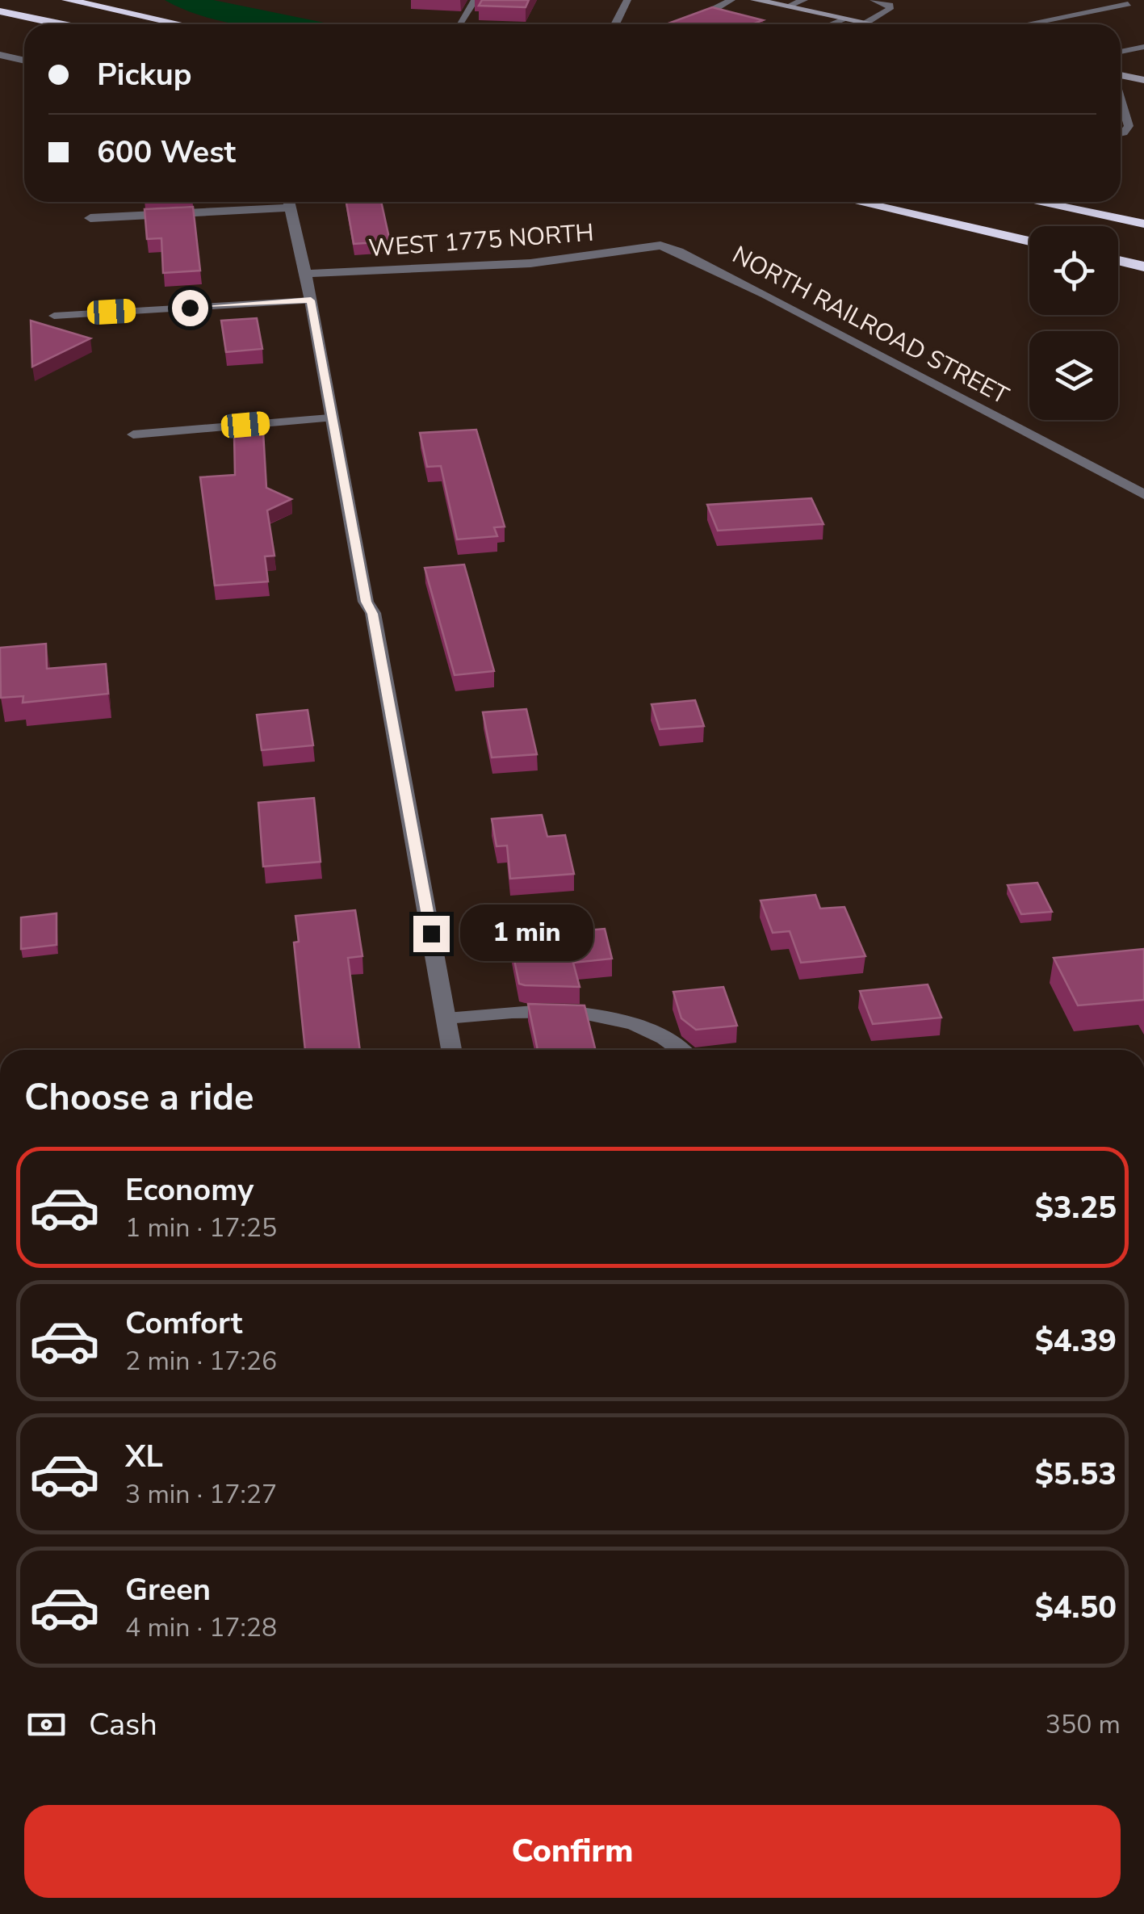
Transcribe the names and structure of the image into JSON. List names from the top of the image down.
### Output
{
  "streets": {
    "street": ["WEST 1775 NORTH", "NORTH RAILROAD STREET"]
  },
  "crossings": [
    ["WEST 1775 NORTH", "NORTH RAILROAD STREET"]
  ],
  "page": {
    "banner": ["Pickup", "600 West"],
    "bubble": "1 min",
    "heading": "Choose a ride",
    "list": [
      {
        "name": "Economy",
        "note": "1 min · 17:25",
        "value": "$3.25"
      },
      {
        "name": "Comfort",
        "note": "2 min · 17:26",
        "value": "$4.39"
      },
      {
        "name": "XL",
        "note": "3 min · 17:27",
        "value": "$5.53"
      },
      {
        "name": "Green",
        "note": "4 min · 17:28",
        "value": "$4.50"
      }
    ],
    "pay": ["Cash", "350 m"],
    "buttons": "Confirm"
  }
}
